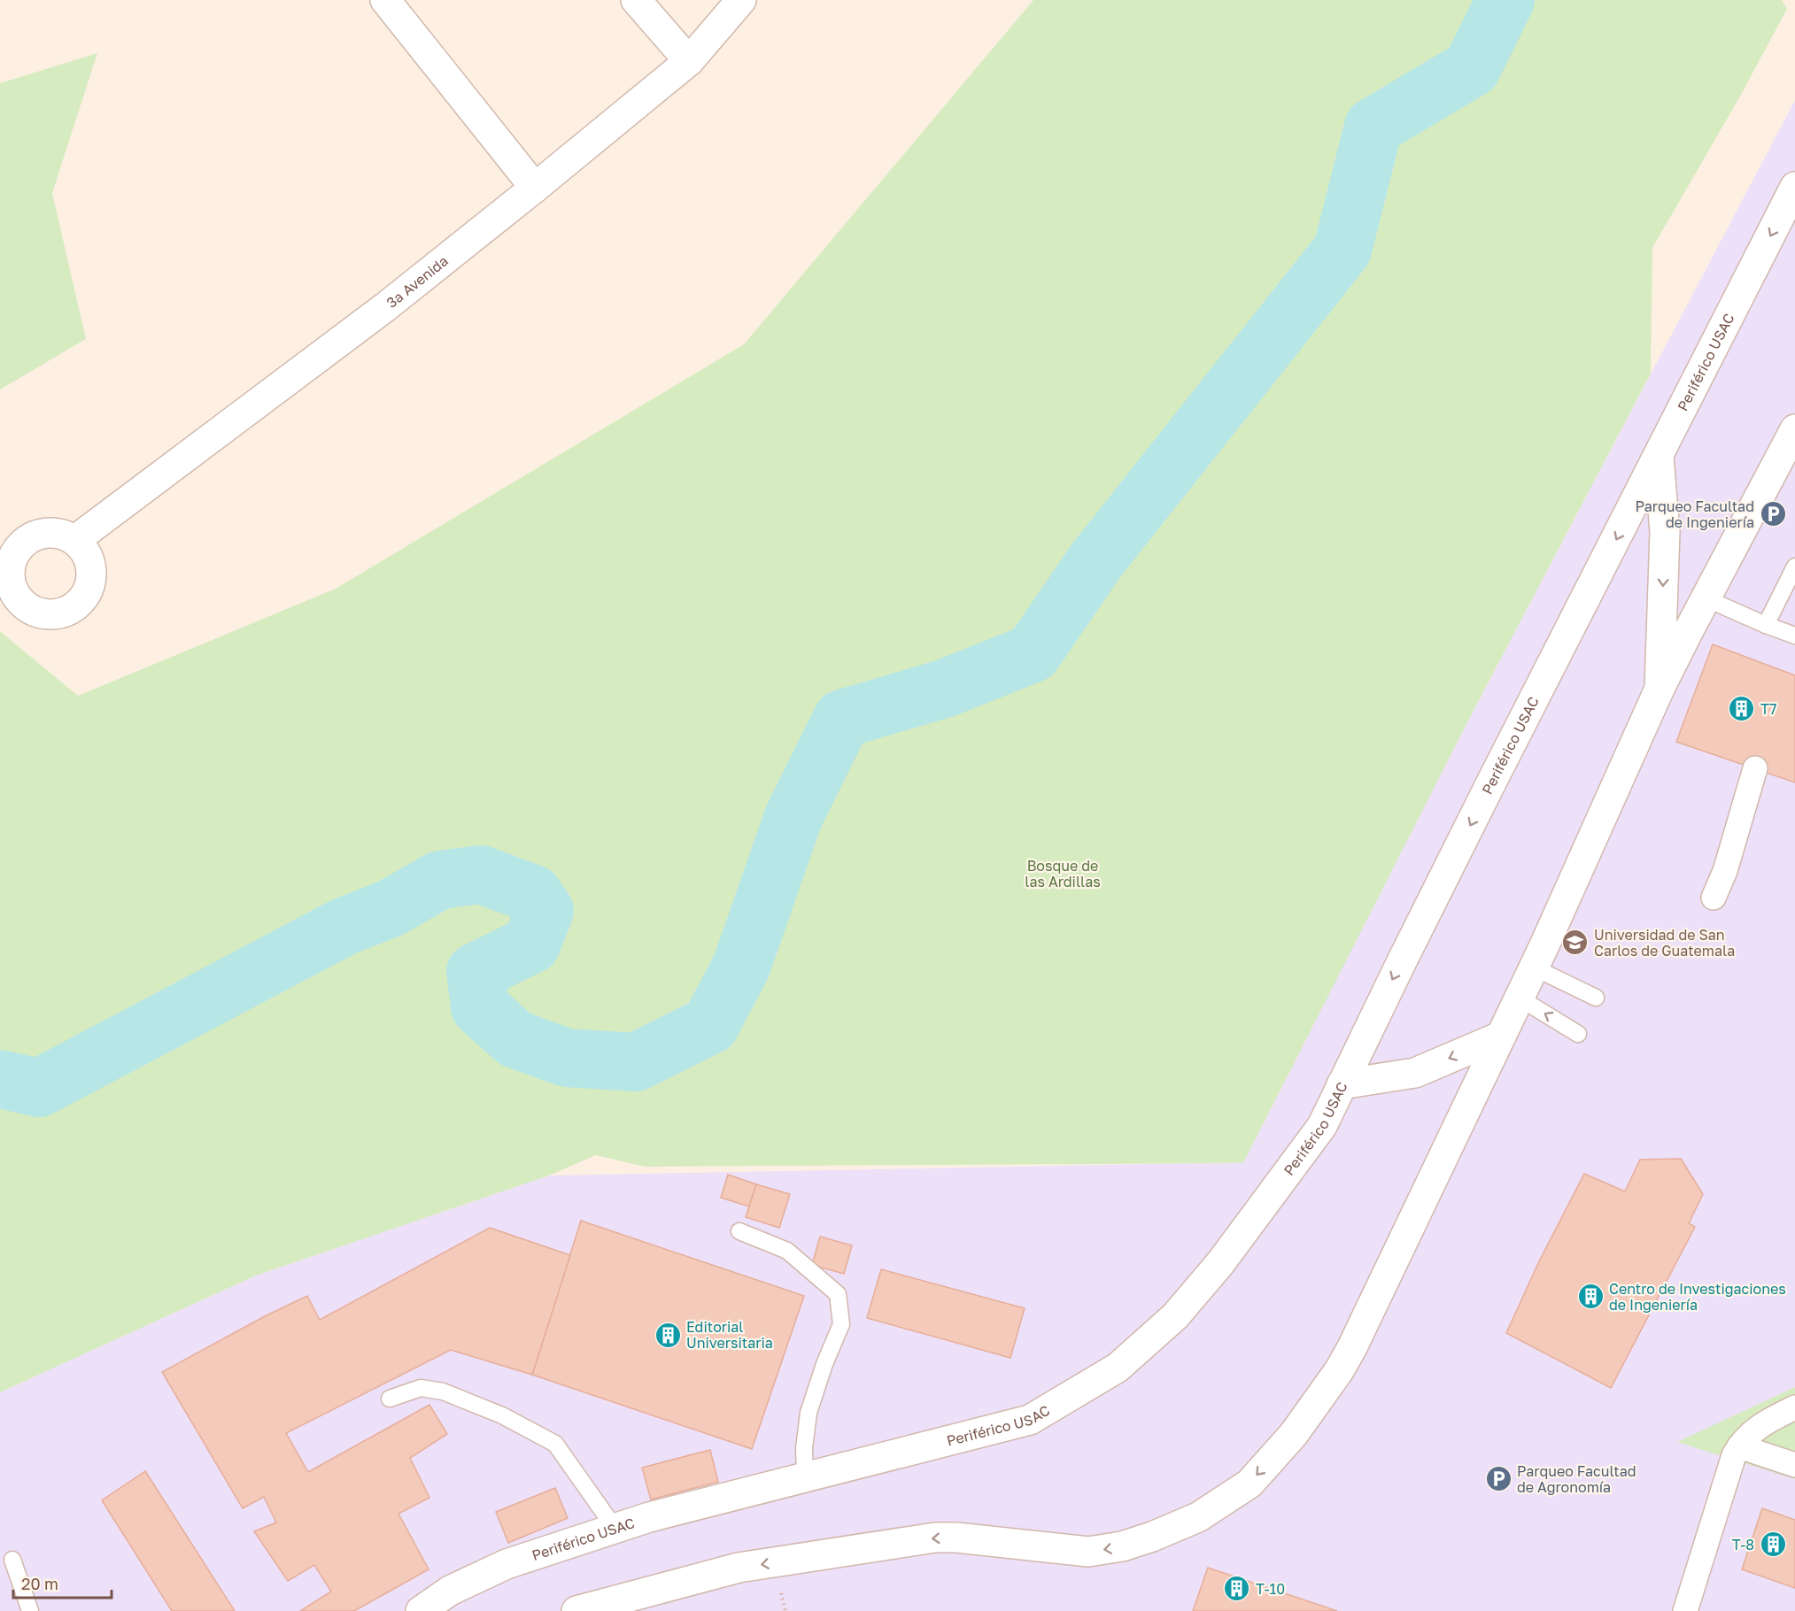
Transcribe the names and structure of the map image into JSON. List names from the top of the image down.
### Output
{
  "streets": {
    "street": ["3a Avenida", "Periférico USAC"]
  },
  "parks": ["Bosque de las Ardillas"],
  "places": {
    "parking": ["Parqueo Facultad de Ingeniería", "Parqueo Facultad de Agronomía"],
    "building": [
      "T7",
      "Centro de Investigaciones de Ingeniería",
      "Editorial Universitaria",
      "T-8",
      "T-10"
    ],
    "school or university": ["Universidad de San Carlos de Guatemala"]
  },
  "scale_bar": "20 m"
}
